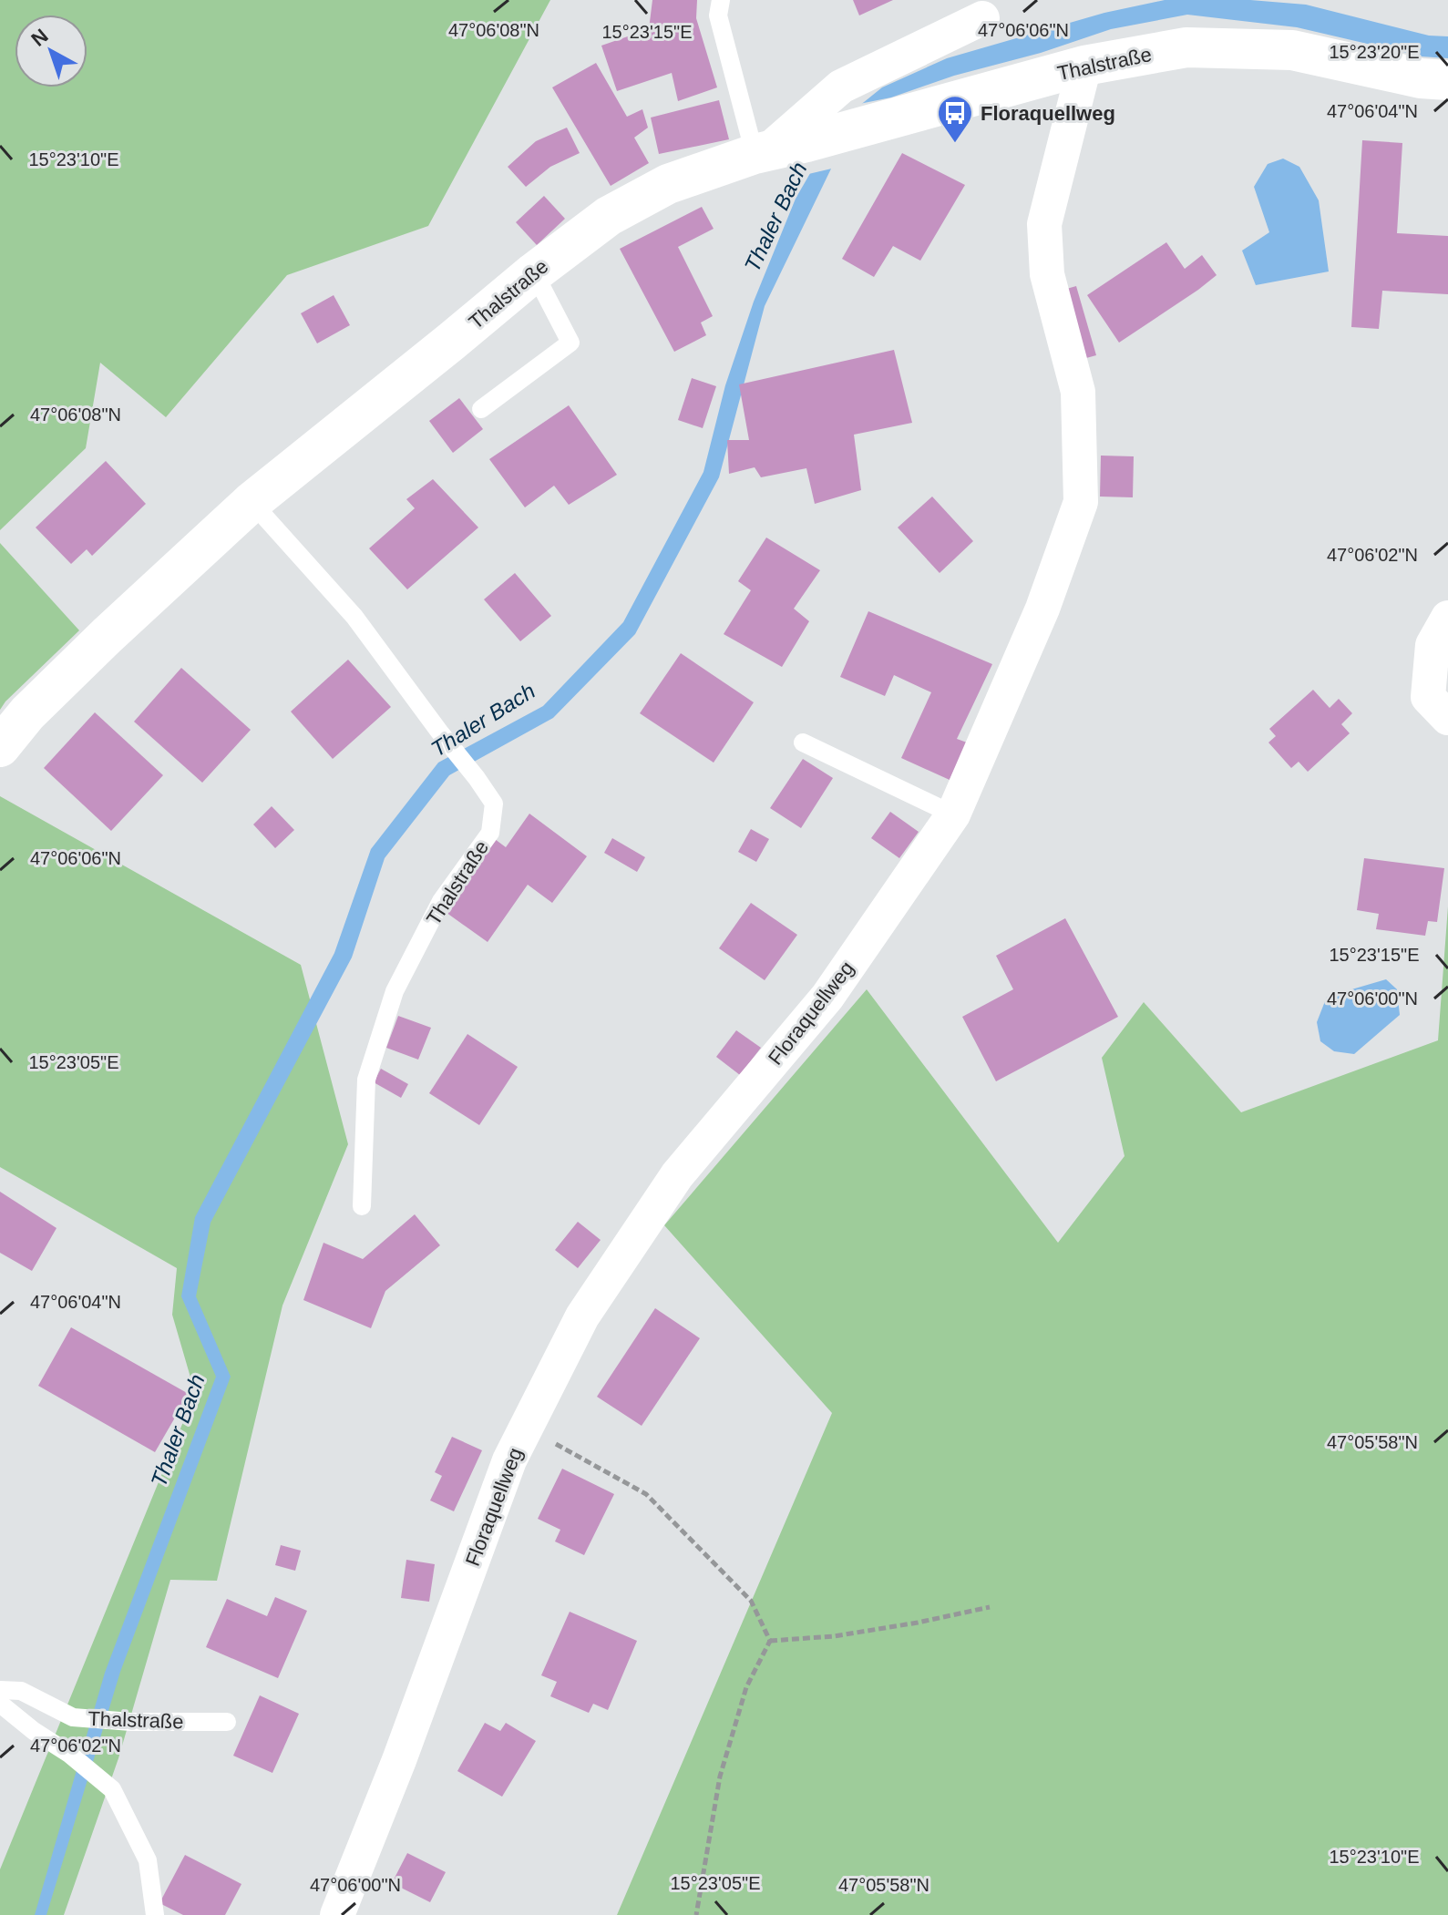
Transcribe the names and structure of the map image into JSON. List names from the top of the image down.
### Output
{
  "streets": {
    "main road": ["Thalstraße"],
    "street": ["Floraquellweg"]
  },
  "crossings": [
    ["Thalstraße", "Floraquellweg"]
  ],
  "water": ["Thaler Bach"],
  "places": {
    "bus stop": ["Floraquellweg"]
  },
  "north": "top left",
  "coordinates": [
    "47°06'08\"N",
    "47°06'06\"N",
    "15°23'15\"E",
    "15°23'20\"E",
    "47°06'04\"N",
    "15°23'10\"E",
    "47°06'02\"N",
    "47°06'00\"N",
    "15°23'05\"E",
    "47°05'58\"N"
  ]
}
